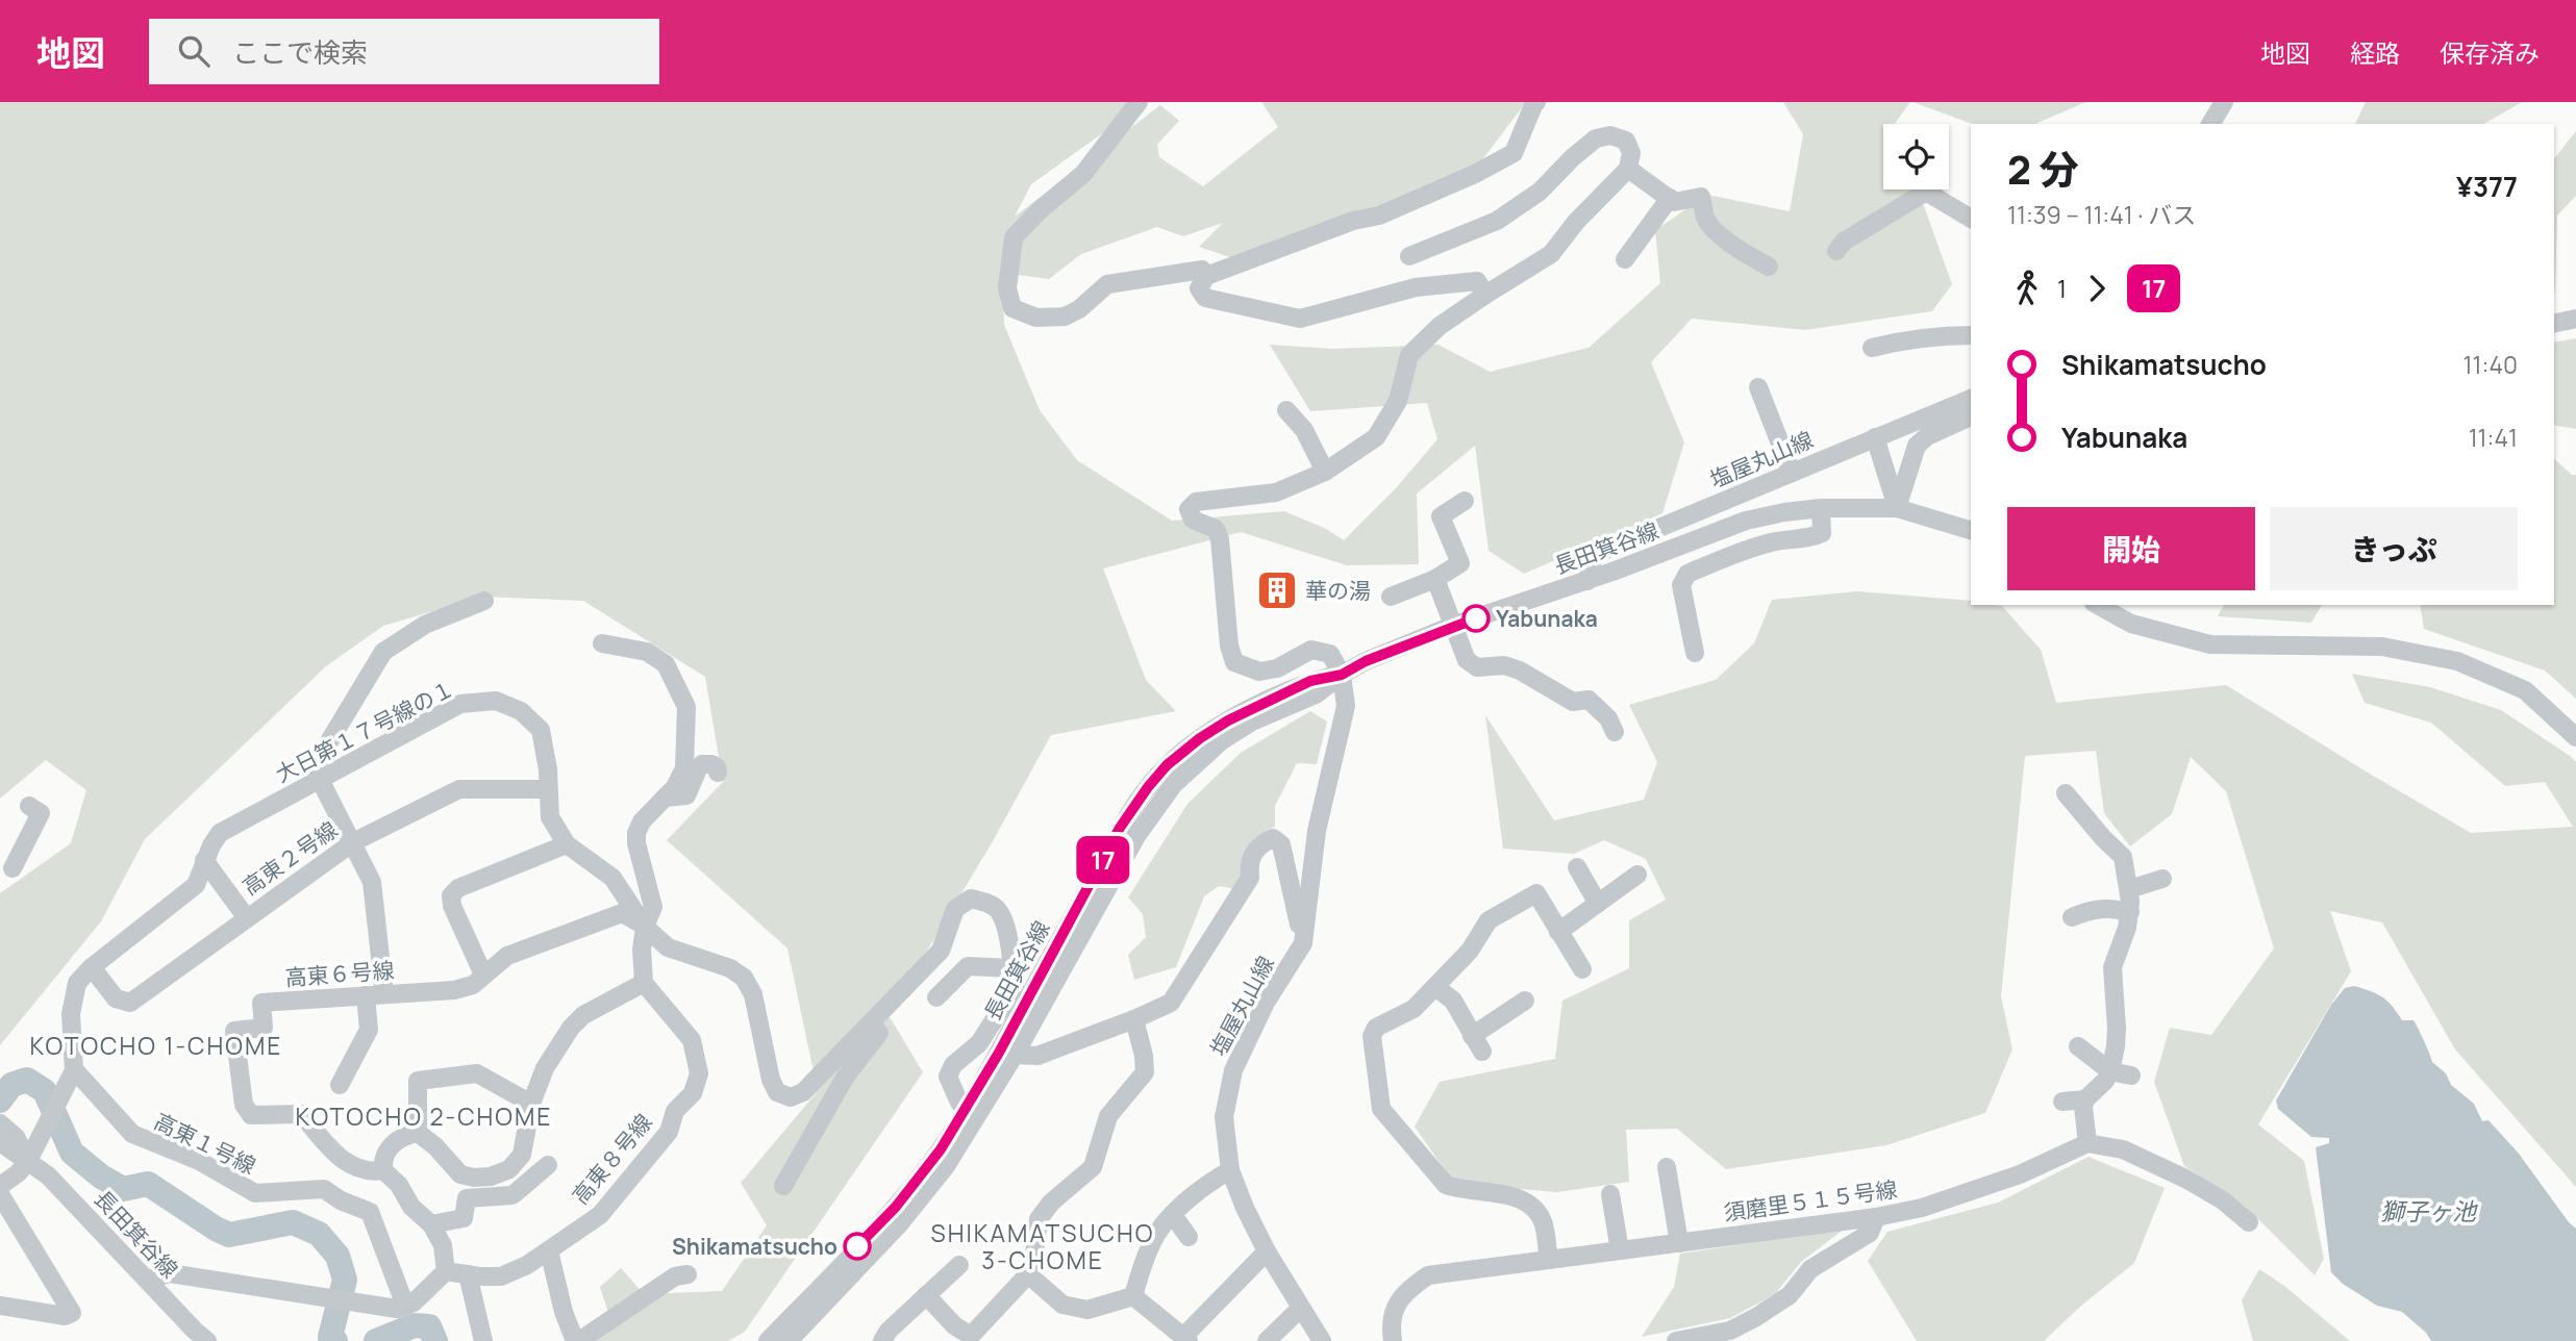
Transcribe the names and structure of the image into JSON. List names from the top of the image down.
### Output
{
  "streets": {
    "street": [
      "塩屋丸山線",
      "長田箕谷線",
      "大日第１７号線の１",
      "高東２号線",
      "高東６号線",
      "高東１号線",
      "高東８号線",
      "須磨里５１５号線"
    ]
  },
  "crossings": [
    ["塩屋丸山線", "長田箕谷線"],
    ["大日第１７号線の１", "高東２号線"],
    ["大日第１７号線の１", "高東６号線"],
    ["大日第１７号線の１", "高東１号線"]
  ],
  "districts": ["KOTOCHO 1-CHOME", "KOTOCHO 2-CHOME", "SHIKAMATSUCHO 3-CHOME"],
  "water": ["獅子ヶ池"],
  "places": {
    "building": ["華の湯"],
    "other": ["Yabunaka", "Shikamatsucho"]
  },
  "lines": ["bus line 17"],
  "page": {
    "header": "地図",
    "search": "ここで検索",
    "nav": ["地図", "経路", "保存済み"],
    "on_map": "17",
    "heading": ["2 分", "11:39 – 11:41 · バス", "¥377"],
    "legs": ["1", "17"],
    "list": [
      {
        "name": "Shikamatsucho",
        "value": "11:40"
      },
      {
        "name": "Yabunaka",
        "value": "11:41"
      }
    ],
    "buttons": ["開始", "きっぷ"]
  }
}
